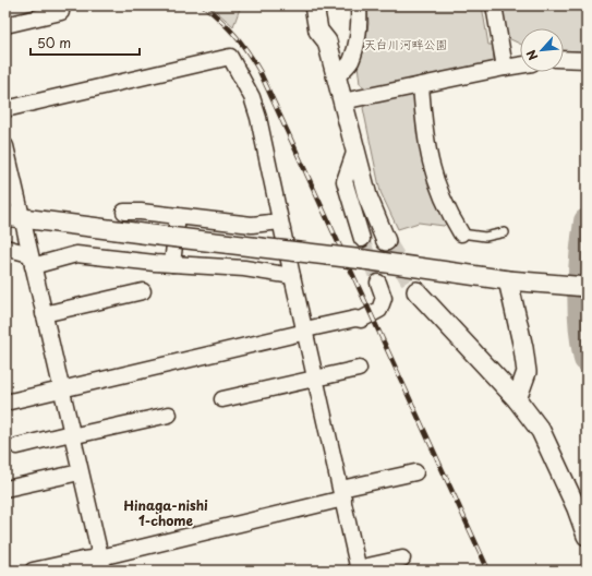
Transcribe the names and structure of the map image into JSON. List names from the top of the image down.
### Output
{
  "districts": ["Hinaga-nishi 1-chome"],
  "parks": ["天白川河畔公園"],
  "scale_bar": "50 m",
  "north": "bottom left"
}
